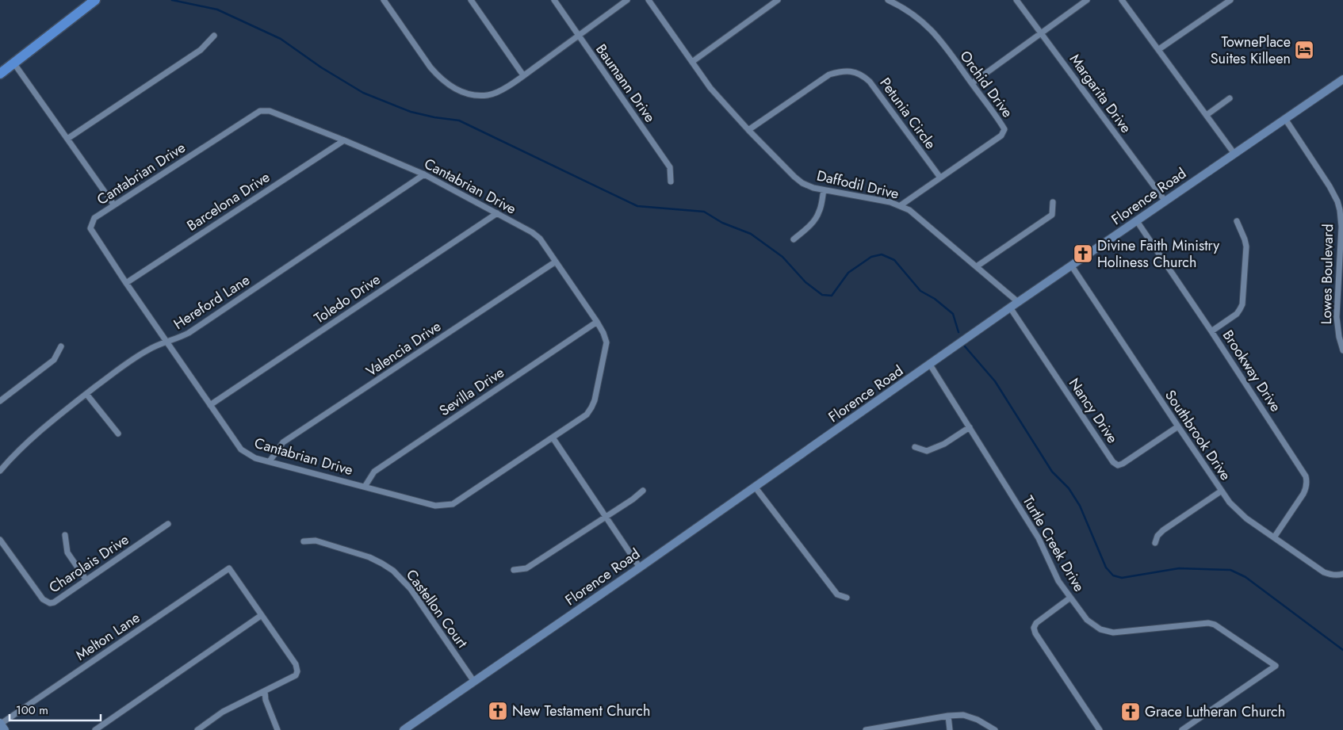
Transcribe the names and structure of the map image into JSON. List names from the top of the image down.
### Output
{
  "streets": {
    "street": [
      "Baumann Drive",
      "Orchid Drive",
      "Margarita Drive",
      "Petunia Circle",
      "Cantabrian Drive",
      "Daffodil Drive",
      "Florence Road",
      "Barcelona Drive",
      "Lowes Boulevard",
      "Toledo Drive",
      "Hereford Lane",
      "Valencia Drive",
      "Brookway Drive",
      "Sevilla Drive",
      "Nancy Drive",
      "Southbrook Drive",
      "Turtle Creek Drive",
      "Charolais Drive",
      "Castellon Court",
      "Melton Lane"
    ]
  },
  "crossings": [
    ["Orchid Drive", "Petunia Circle"],
    ["Orchid Drive", "Daffodil Drive"],
    ["Margarita Drive", "Florence Road"],
    ["Petunia Circle", "Daffodil Drive"],
    ["Cantabrian Drive", "Barcelona Drive"],
    ["Cantabrian Drive", "Toledo Drive"],
    ["Cantabrian Drive", "Hereford Lane"],
    ["Cantabrian Drive", "Valencia Drive"],
    ["Cantabrian Drive", "Sevilla Drive"],
    ["Daffodil Drive", "Florence Road"],
    ["Florence Road", "Lowes Boulevard"],
    ["Florence Road", "Brookway Drive"],
    ["Florence Road", "Nancy Drive"],
    ["Florence Road", "Southbrook Drive"],
    ["Florence Road", "Turtle Creek Drive"],
    ["Florence Road", "Castellon Court"],
    ["Brookway Drive", "Southbrook Drive"],
    ["Nancy Drive", "Southbrook Drive"]
  ],
  "places": {
    "hotel": ["TownePlace Suites Killeen"],
    "church": ["Divine Faith Ministry Holiness Church", "New Testament Church", "Grace Lutheran Church"]
  },
  "scale_bar": "100 m"
}
